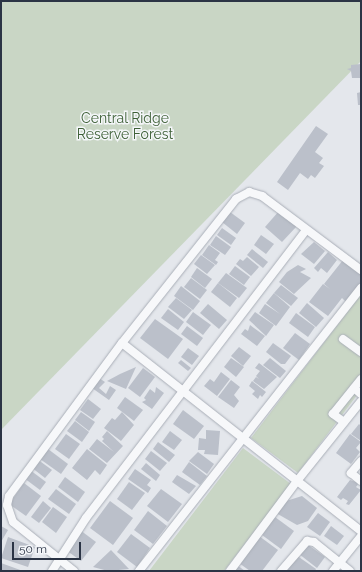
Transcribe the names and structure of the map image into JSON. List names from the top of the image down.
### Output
{
  "parks": ["Central Ridge Reserve Forest"],
  "scale_bar": "50 m"
}
